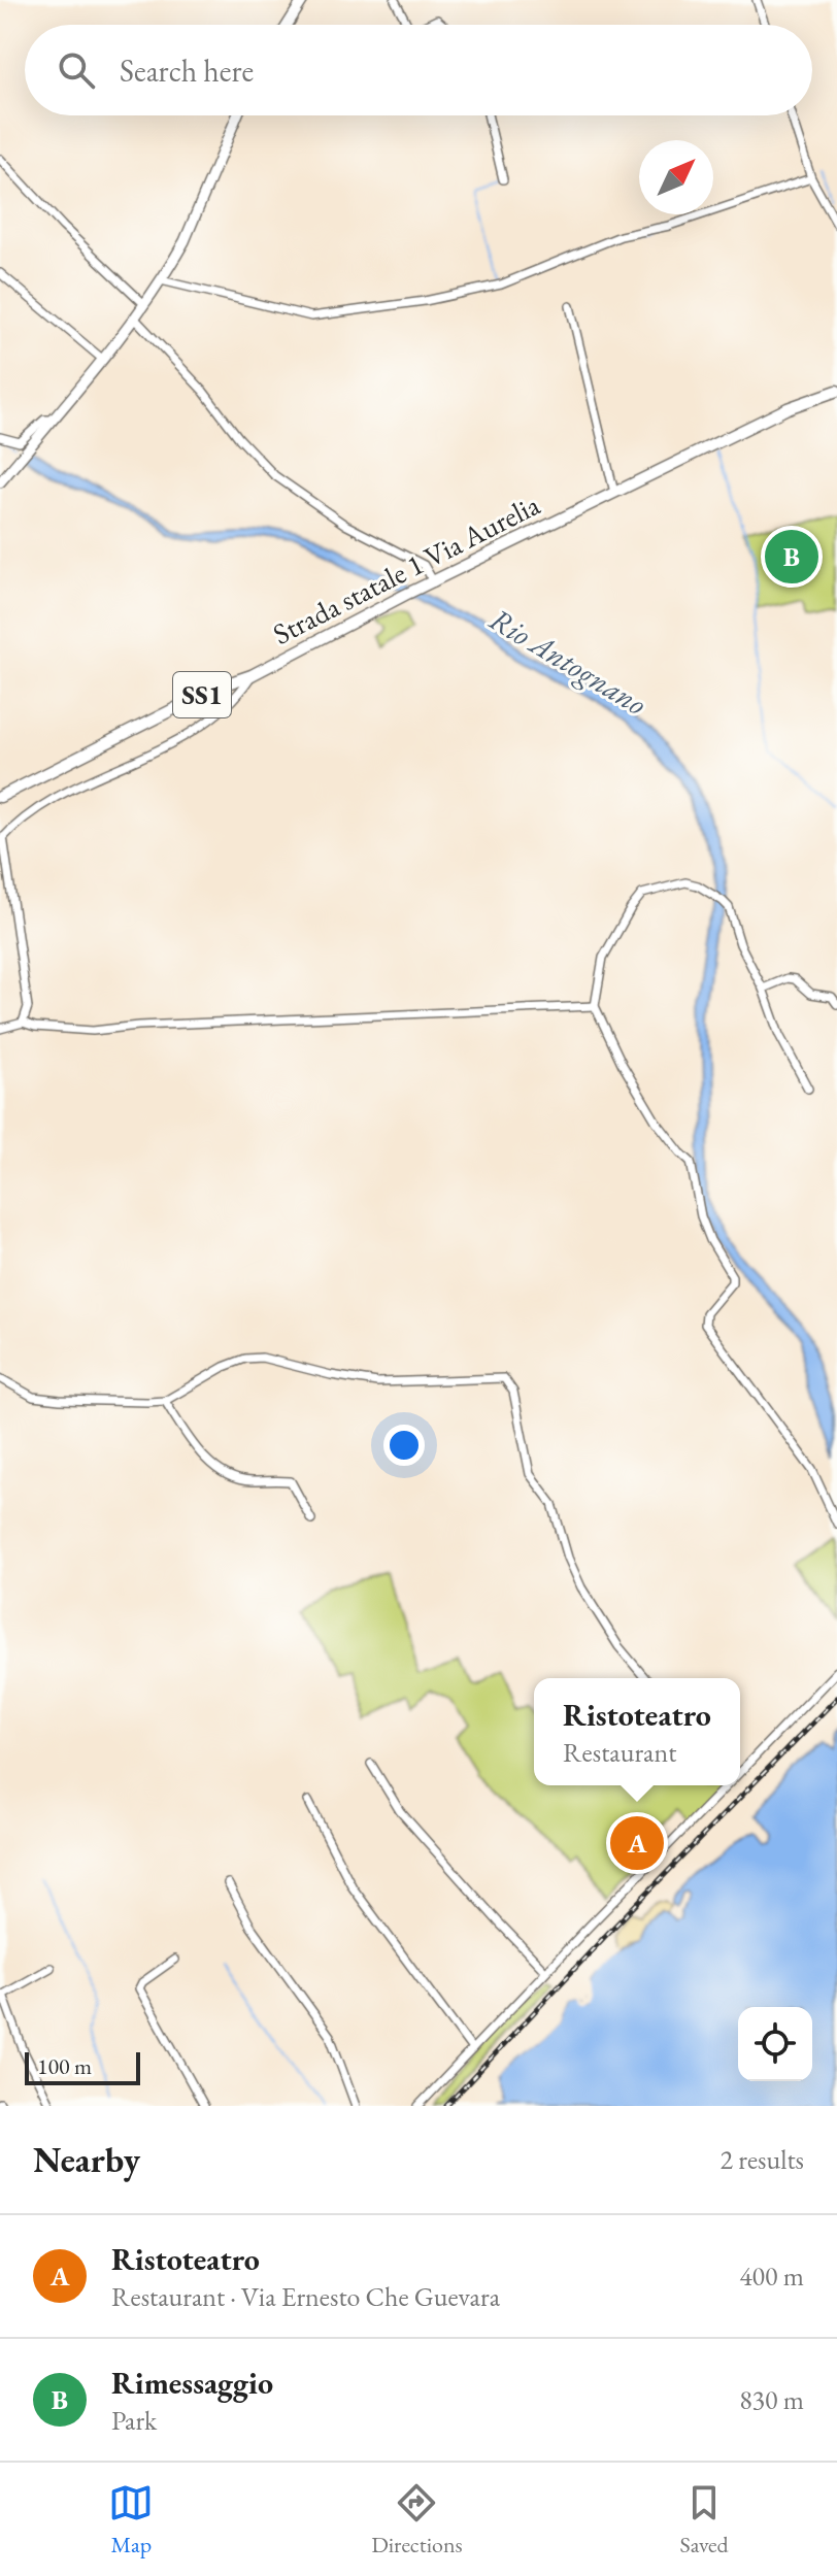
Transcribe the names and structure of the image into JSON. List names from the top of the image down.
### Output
{
  "streets": {
    "main road": ["Strada statale 1 Via Aurelia", "SS1"]
  },
  "water": ["Rio Antognano"],
  "scale_bar": "100 m",
  "north": "top right",
  "page": {
    "search": "Search here",
    "pins": ["B", "A"],
    "popup": ["Ristoteatro", "Restaurant"],
    "scale": "100 m",
    "heading": ["Nearby", "2 results"],
    "list": [
      {
        "mark": "A",
        "name": "Ristoteatro",
        "note": "Restaurant · Via Ernesto Che Guevara",
        "value": "400 m"
      },
      {
        "mark": "B",
        "name": "Rimessaggio",
        "note": "Park",
        "value": "830 m"
      }
    ],
    "nav": ["Map", "Directions", "Saved"]
  }
}
